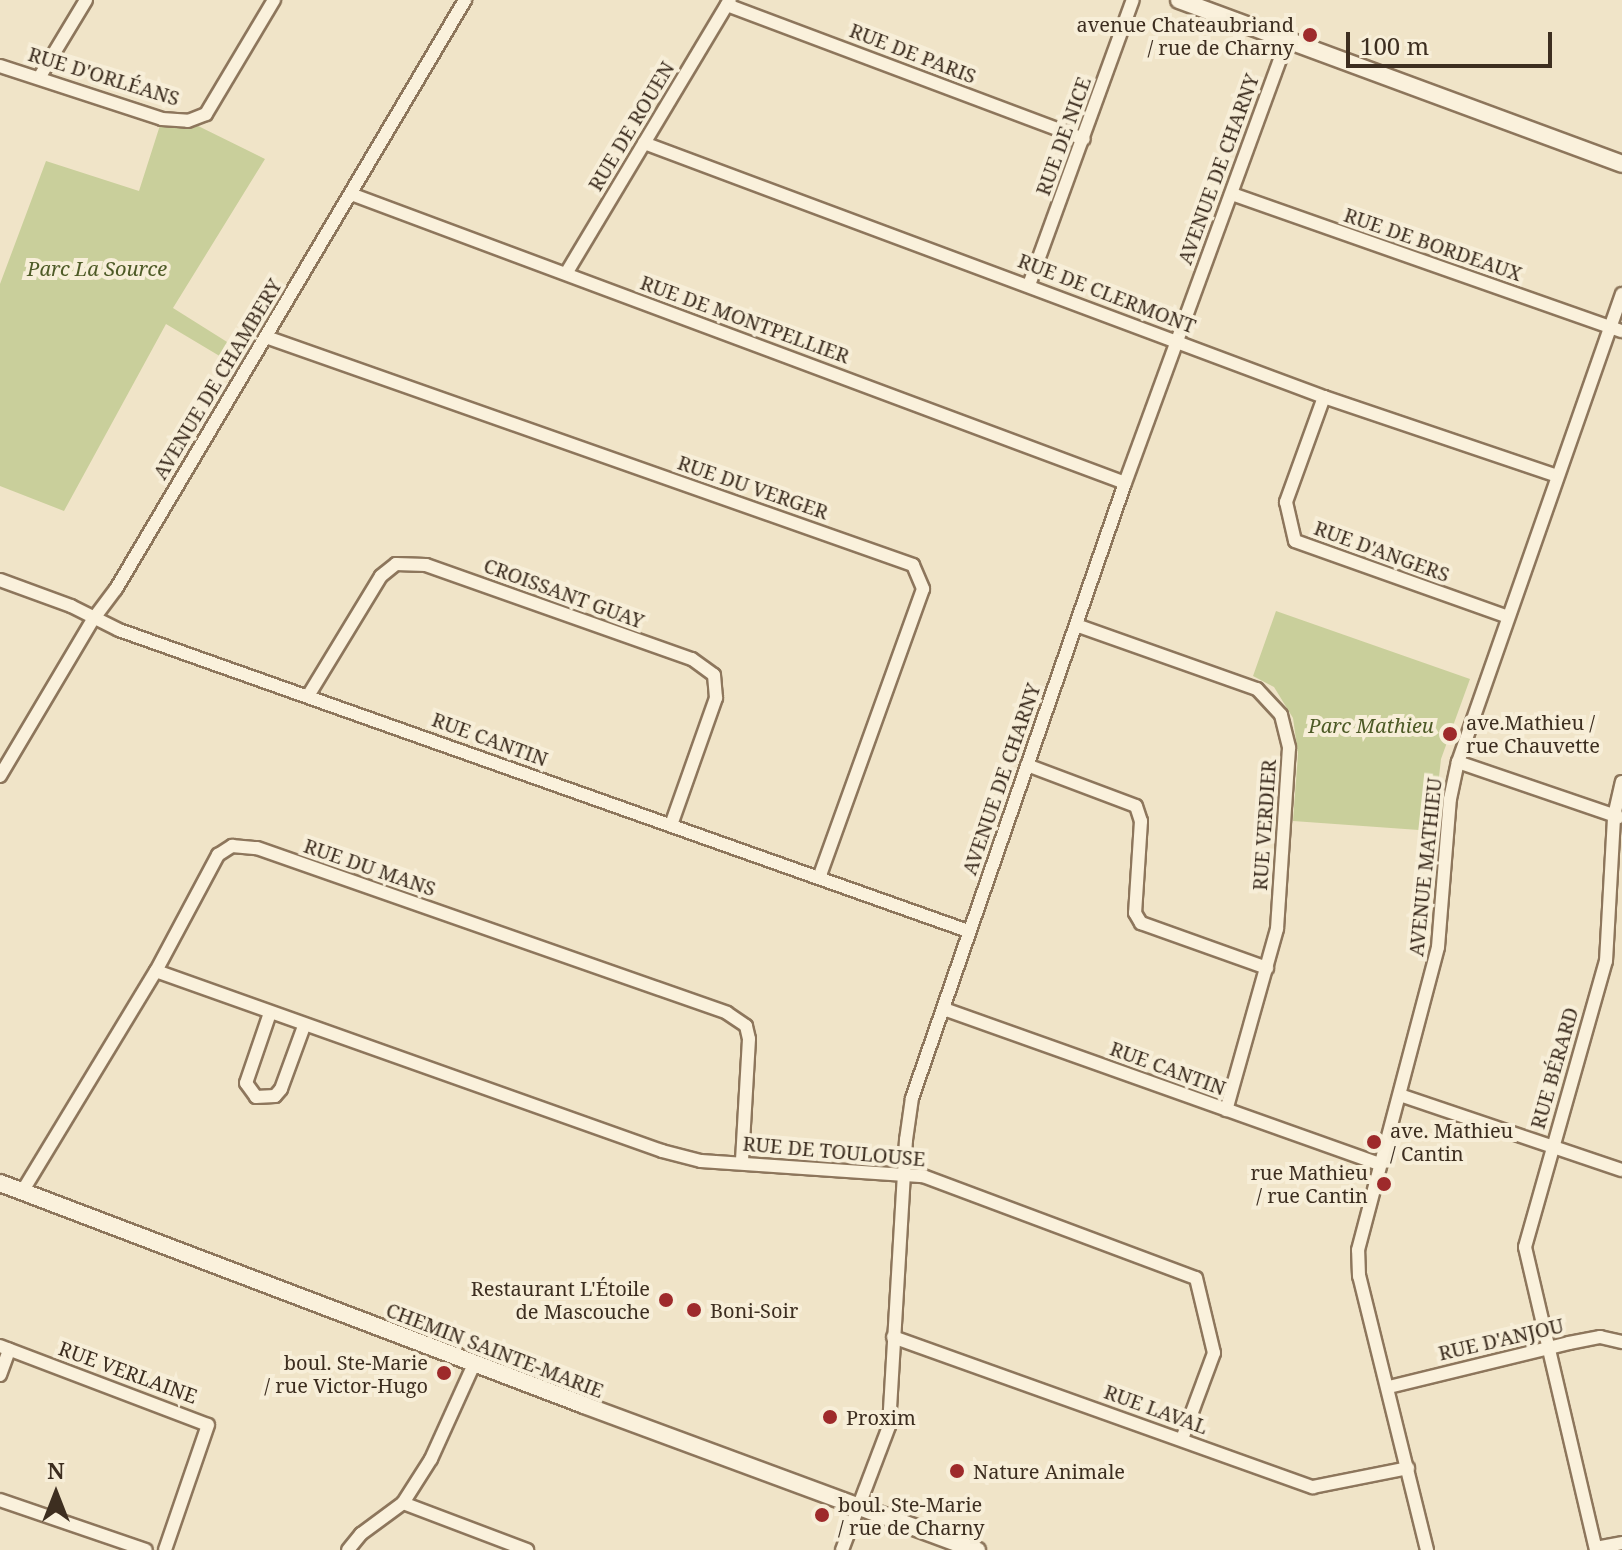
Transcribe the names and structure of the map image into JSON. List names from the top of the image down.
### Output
{
  "streets": {
    "street": [
      "RUE DE PARIS",
      "RUE D'ORLÉANS",
      "RUE DE ROUEN",
      "RUE DE NICE",
      "AVENUE DE CHARNY",
      "RUE DE BORDEAUX",
      "RUE DE CLERMONT",
      "RUE DE MONTPELLIER",
      "AVENUE DE CHAMBERY",
      "RUE DU VERGER",
      "RUE D'ANGERS",
      "CROISSANT GUAY",
      "RUE CANTIN",
      "RUE VERDIER",
      "RUE DU MANS",
      "AVENUE MATHIEU",
      "RUE BÉRARD",
      "RUE DE TOULOUSE",
      "RUE D'ANJOU",
      "CHEMIN SAINTE-MARIE",
      "RUE VERLAINE",
      "RUE LAVAL"
    ]
  },
  "crossings": [
    ["RUE DE PARIS", "RUE DE ROUEN"],
    ["RUE DE PARIS", "RUE DE NICE"],
    ["RUE DE ROUEN", "RUE DE CLERMONT"],
    ["RUE DE ROUEN", "RUE DE MONTPELLIER"],
    ["RUE DE NICE", "RUE DE CLERMONT"],
    ["AVENUE DE CHARNY", "RUE DE BORDEAUX"],
    ["AVENUE DE CHARNY", "RUE DE CLERMONT"],
    ["AVENUE DE CHARNY", "RUE DE MONTPELLIER"],
    ["AVENUE DE CHARNY", "RUE CANTIN"],
    ["AVENUE DE CHARNY", "RUE VERDIER"],
    ["AVENUE DE CHARNY", "RUE DE TOULOUSE"],
    ["AVENUE DE CHARNY", "CHEMIN SAINTE-MARIE"],
    ["AVENUE DE CHARNY", "RUE LAVAL"],
    ["RUE DE BORDEAUX", "AVENUE MATHIEU"],
    ["RUE DE CLERMONT", "RUE D'ANGERS"],
    ["RUE DE CLERMONT", "AVENUE MATHIEU"],
    ["RUE DE MONTPELLIER", "AVENUE DE CHAMBERY"],
    ["AVENUE DE CHAMBERY", "RUE DU VERGER"],
    ["AVENUE DE CHAMBERY", "RUE CANTIN"],
    ["RUE DU VERGER", "RUE CANTIN"],
    ["RUE D'ANGERS", "AVENUE MATHIEU"],
    ["CROISSANT GUAY", "RUE CANTIN"],
    ["RUE CANTIN", "RUE VERDIER"],
    ["RUE CANTIN", "AVENUE MATHIEU"],
    ["RUE DU MANS", "RUE DE TOULOUSE"],
    ["RUE DU MANS", "CHEMIN SAINTE-MARIE"],
    ["AVENUE MATHIEU", "RUE D'ANJOU"],
    ["AVENUE MATHIEU", "RUE LAVAL"],
    ["RUE BÉRARD", "RUE D'ANJOU"],
    ["RUE DE TOULOUSE", "RUE LAVAL"]
  ],
  "parks": ["Parc La Source", "Parc Mathieu"],
  "places": [
    "avenue Chateaubriand / rue de Charny",
    "ave.Mathieu / rue Chauvette",
    "ave. Mathieu / Cantin",
    "rue Mathieu / rue Cantin",
    "Restaurant L'Étoile de Mascouche",
    "Boni-Soir",
    "boul. Ste-Marie / rue Victor-Hugo",
    "Proxim",
    "Nature Animale",
    "boul. Ste-Marie / rue de Charny"
  ],
  "scale_bar": "100 m",
  "north": "top"
}
